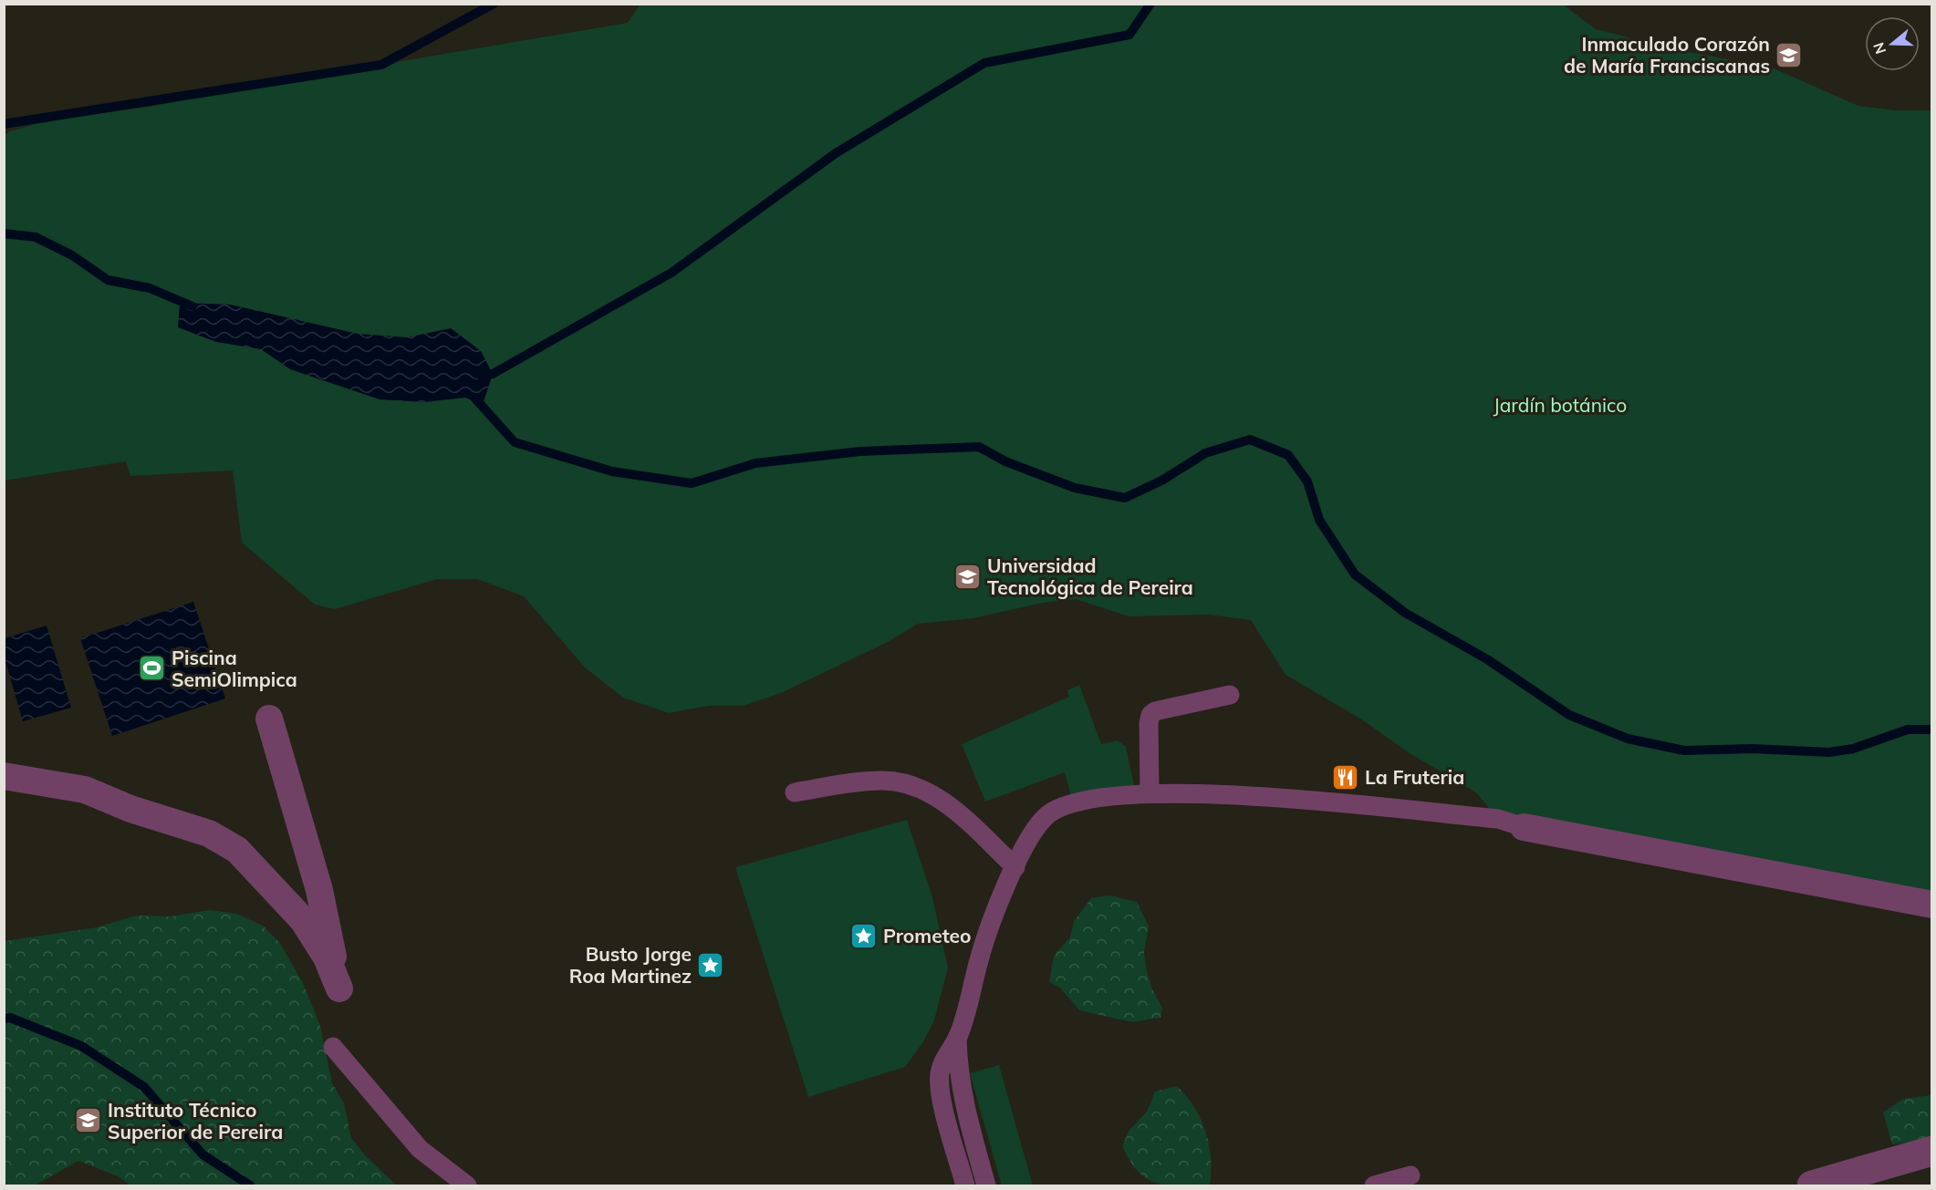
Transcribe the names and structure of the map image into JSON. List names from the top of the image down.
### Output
{
  "parks": ["Jardín botánico"],
  "places": {
    "school or university": ["Inmaculado Corazón de María Franciscanas", "Universidad Tecnológica de Pereira", "Instituto Técnico Superior de Pereira"],
    "sports": ["Piscina SemiOlimpica"],
    "restaurant": ["La Fruteria"],
    "place": ["Prometeo", "Busto Jorge Roa Martinez"]
  },
  "north": "left"
}
